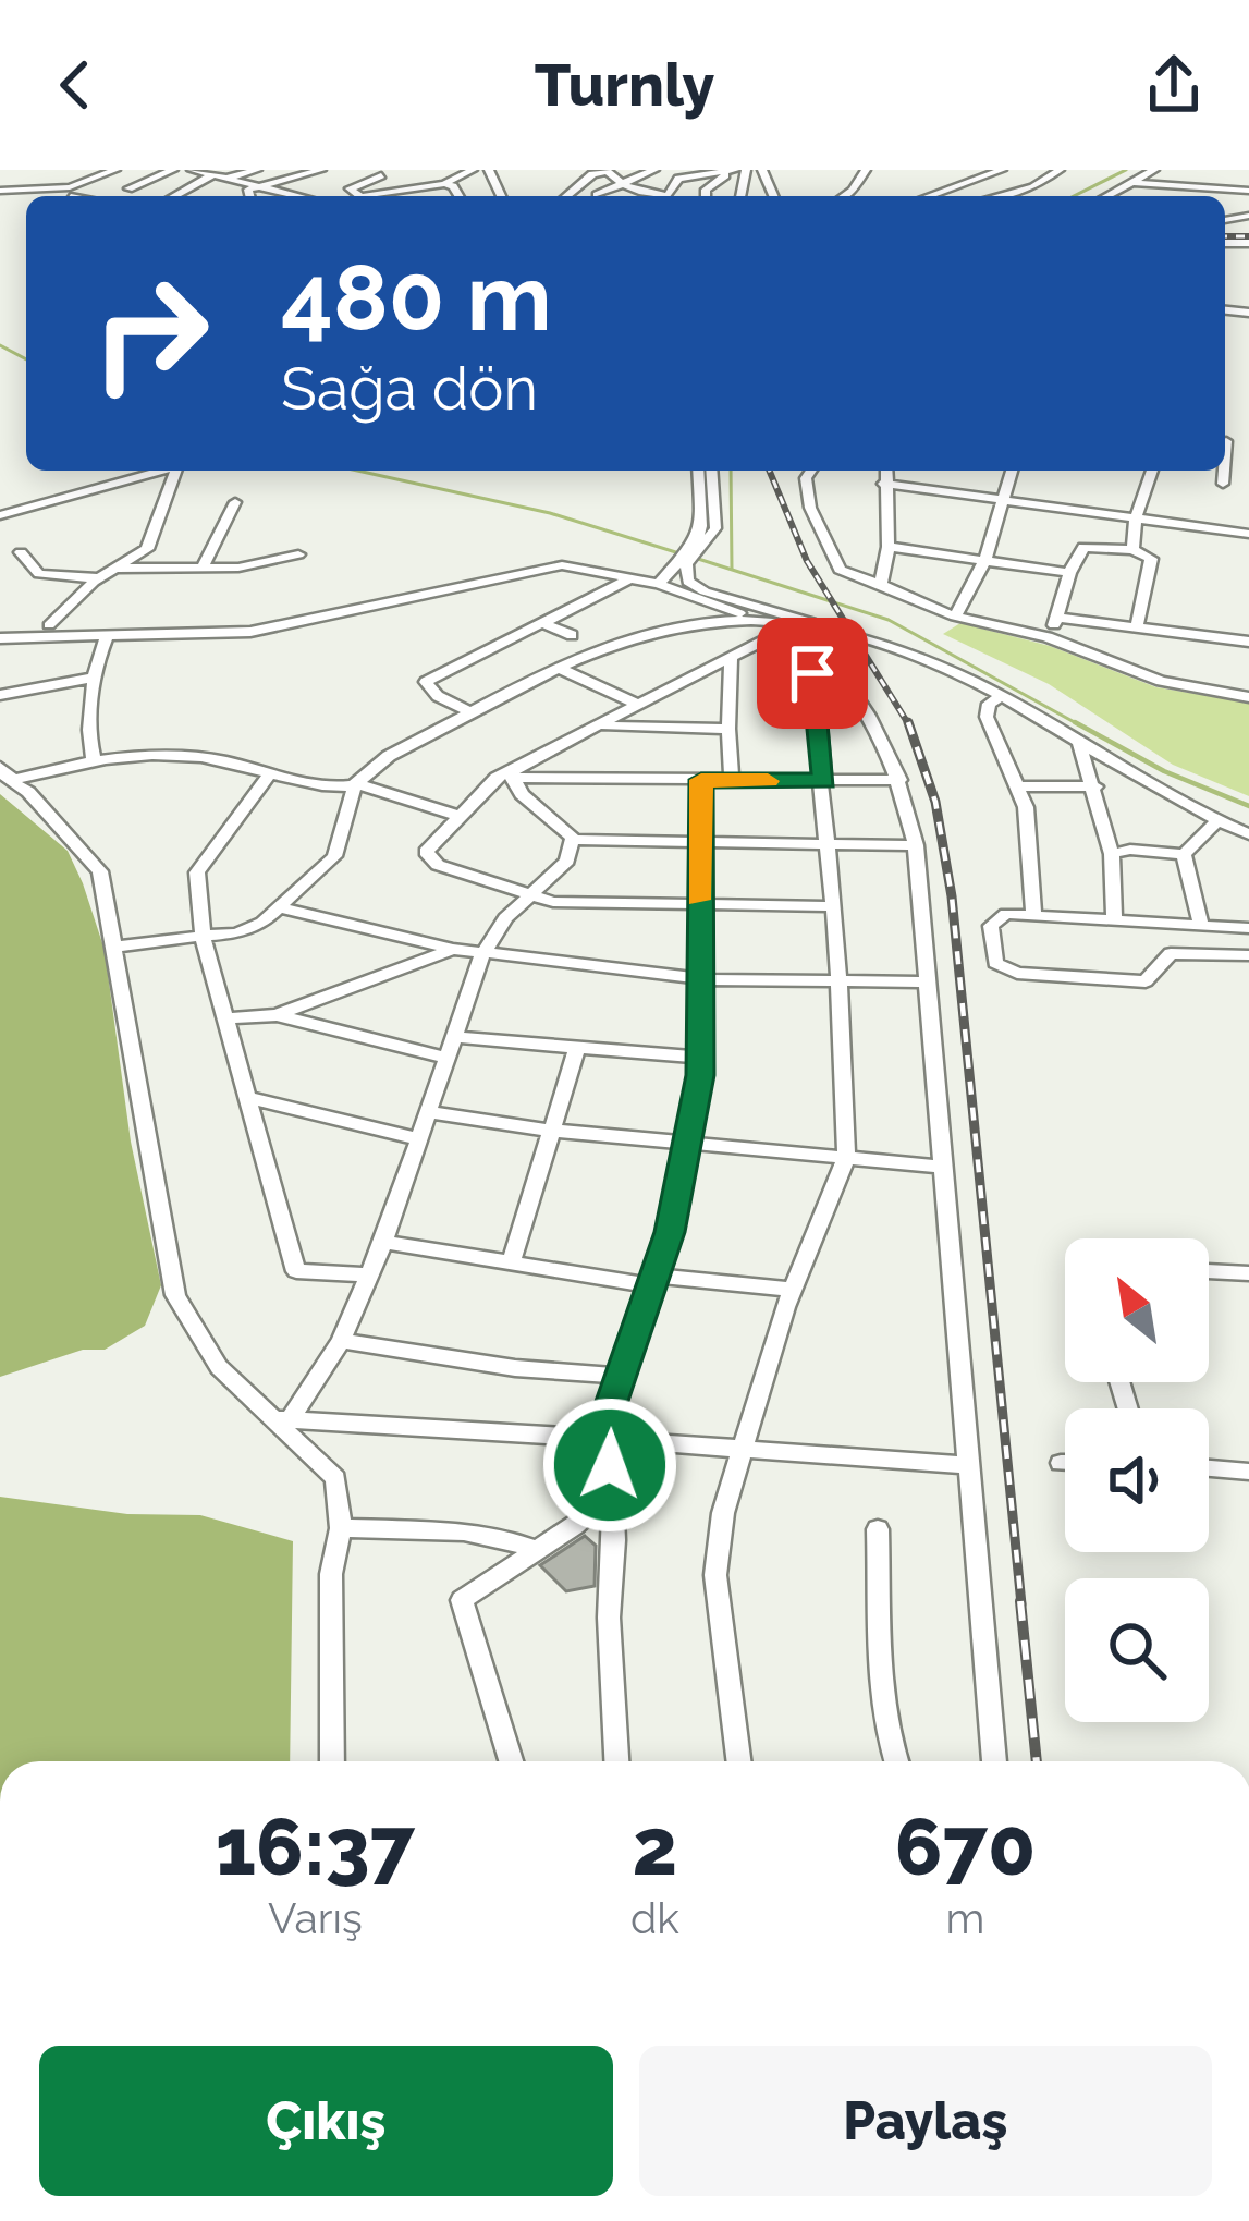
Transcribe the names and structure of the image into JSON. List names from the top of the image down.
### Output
{
  "north": "top left",
  "page": {
    "header": "Turnly",
    "turn": ["480 m", "Sağa dön"],
    "eta": [
      "16:37",
      "Varış",
      "2",
      "dk",
      "670",
      "m"
    ],
    "buttons": ["Çıkış", "Paylaş"]
  }
}
